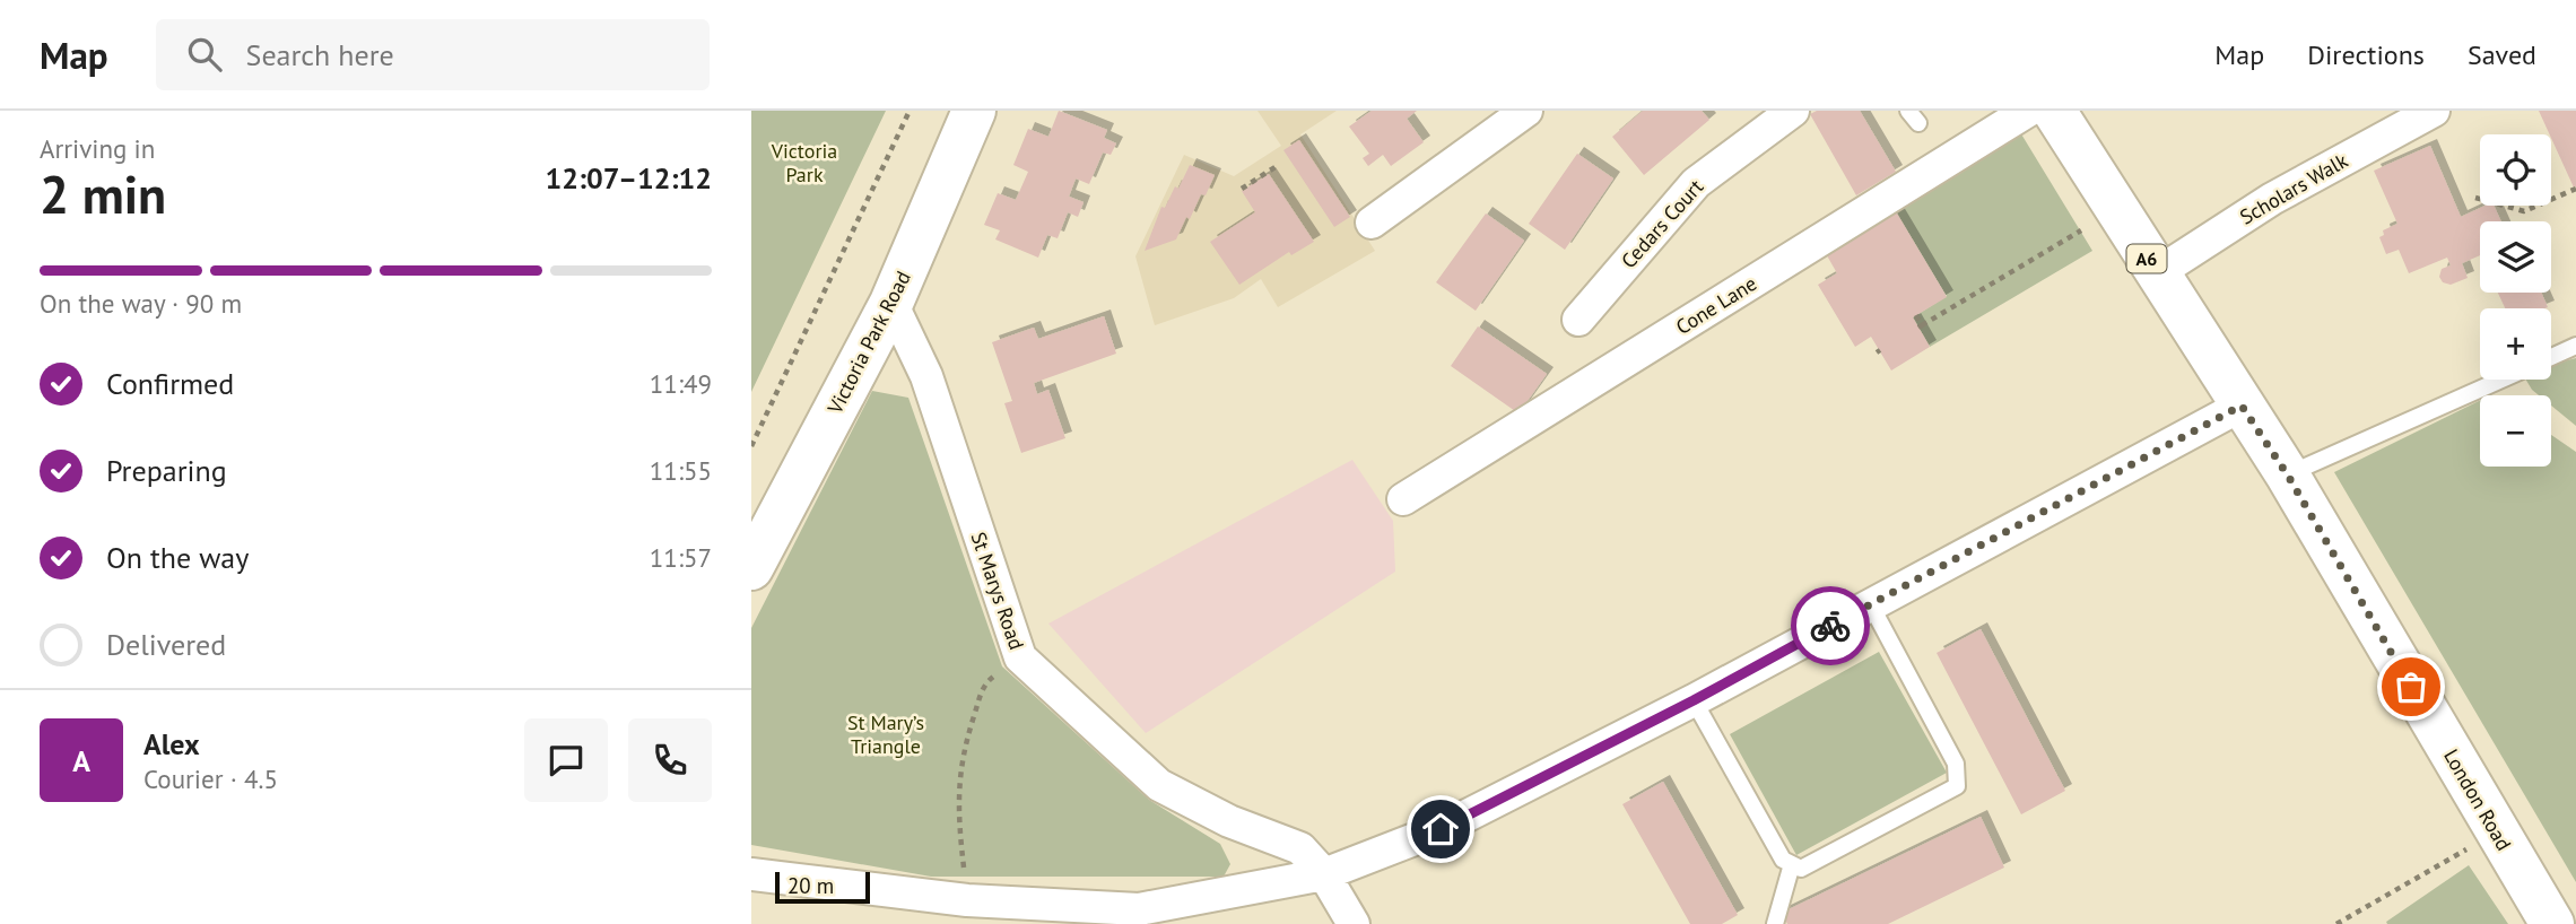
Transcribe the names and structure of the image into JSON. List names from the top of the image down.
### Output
{
  "streets": {
    "main road": ["A6", "Victoria Park Road", "London Road"],
    "street": [
      "Scholars Walk",
      "Cedars Court",
      "Cone Lane",
      "St Marys Road"
    ]
  },
  "crossings": [
    ["Scholars Walk", "London Road"],
    ["Victoria Park Road", "St Marys Road"]
  ],
  "parks": ["Victoria Park", "St Mary’s Triangle"],
  "scale_bar": "20 m",
  "page": {
    "header": "Map",
    "search": "Search here",
    "nav": ["Map", "Directions", "Saved"],
    "heading": ["2 min", "Arriving in", "12:07–12:12"],
    "panel": ["Alex", "Courier · 4.5"],
    "map_buttons": ["+", "−"],
    "bar": "On the way · 90 m",
    "list": [
      ["Confirmed", "11:49"],
      ["Preparing", "11:55"],
      ["On the way", "11:57"],
      "Delivered"
    ],
    "round": "A",
    "scale": "20 m"
  }
}
